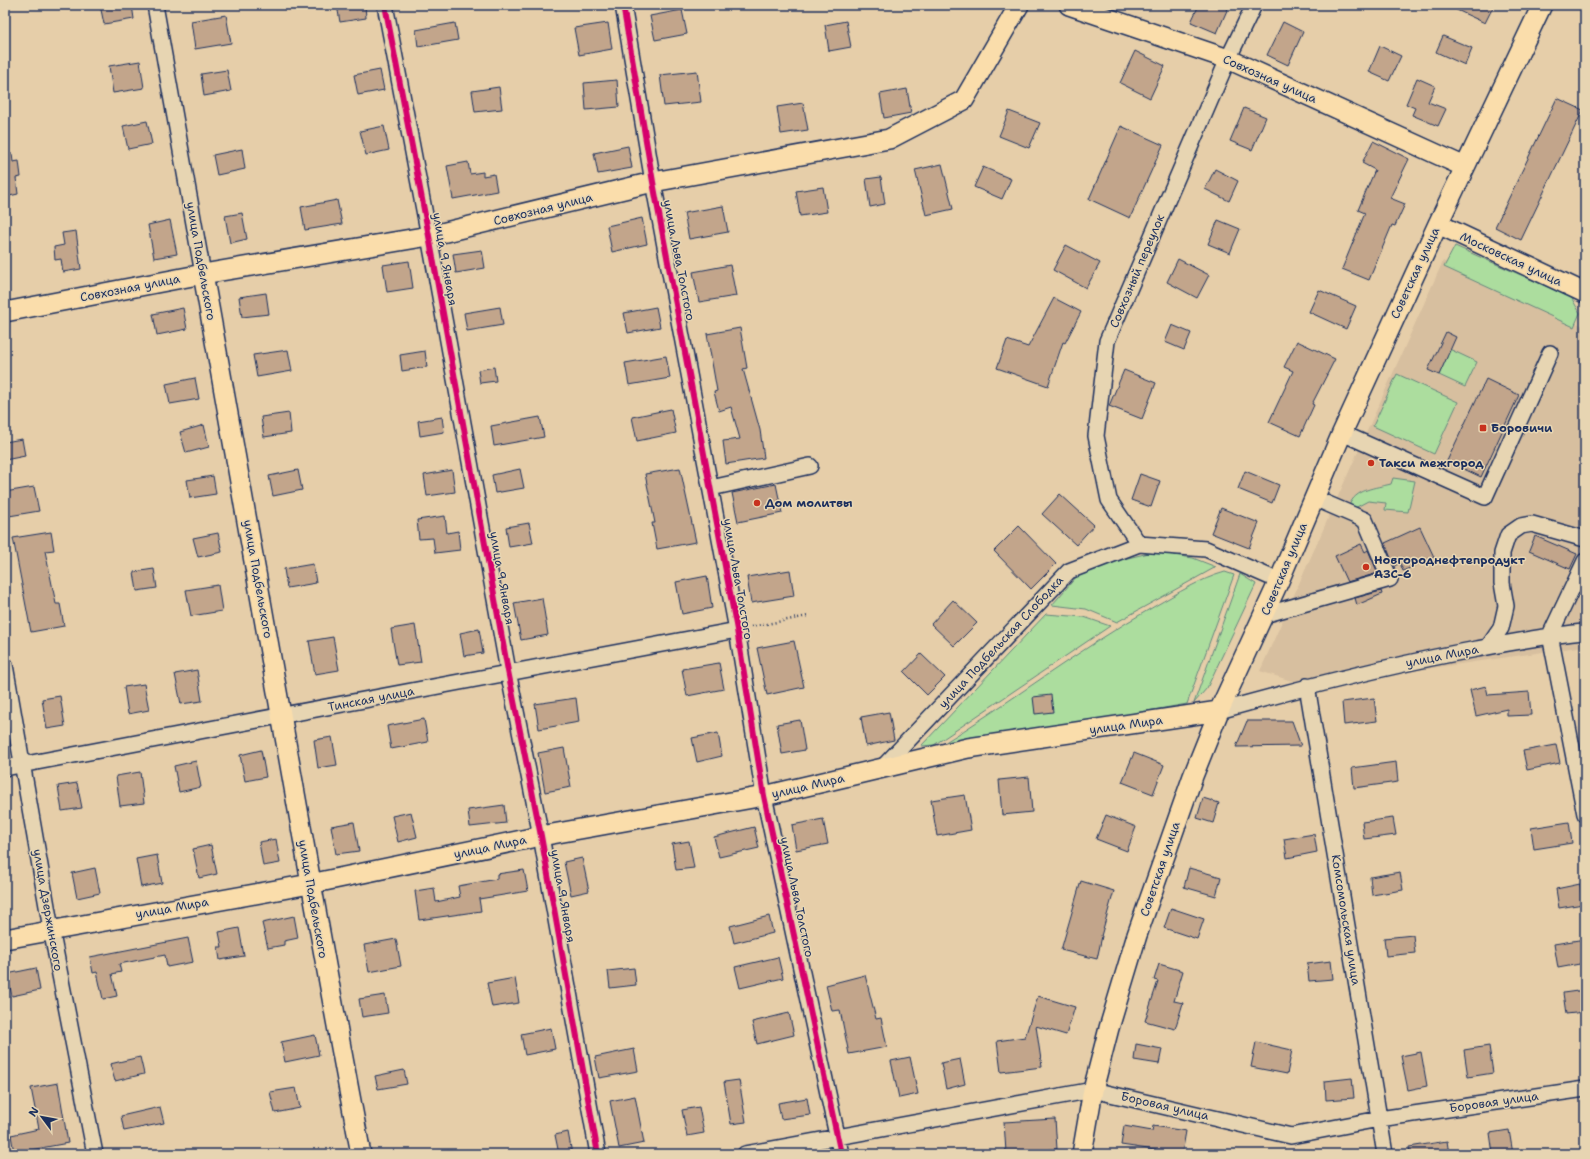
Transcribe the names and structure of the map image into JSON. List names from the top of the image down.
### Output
{
  "streets": {
    "main road": [
      "Совхозная улица",
      "Московская улица",
      "улица Подбельского",
      "Советская улица",
      "улица Мира"
    ],
    "street": [
      "улица 9 Января",
      "улица Льва Толстого",
      "Совхозный переулок",
      "улица Подбельская Слободка",
      "Тинская улица",
      "улица Дзержинского",
      "Комсомольская улица",
      "Боровая улица"
    ]
  },
  "crossings": [
    ["Совхозная улица", "улица 9 Января"],
    ["Совхозная улица", "улица Льва Толстого"],
    ["Совхозная улица", "улица Подбельского"],
    ["Совхозная улица", "Совхозный переулок"],
    ["Совхозная улица", "Советская улица"],
    ["улица 9 Января", "улица Мира"],
    ["улица 9 Января", "Тинская улица"],
    ["Московская улица", "Советская улица"],
    ["улица Льва Толстого", "улица Мира"],
    ["улица Льва Толстого", "Тинская улица"],
    ["улица Льва Толстого", "Боровая улица"],
    ["улица Подбельского", "улица Мира"],
    ["улица Подбельского", "Тинская улица"],
    ["Совхозный переулок", "улица Подбельская Слободка"],
    ["Советская улица", "улица Мира"],
    ["Советская улица", "Боровая улица"],
    ["улица Подбельская Слободка", "улица Мира"],
    ["улица Мира", "улица Дзержинского"],
    ["улица Мира", "Комсомольская улица"],
    ["Тинская улица", "улица Дзержинского"],
    ["Комсомольская улица", "Боровая улица"]
  ],
  "places": {
    "transit": ["Боровичи"],
    "other": ["Такси межгород", "Дом молитвы", "Новгороднефтепродукт АЗС-6"]
  },
  "north": "top left"
}
